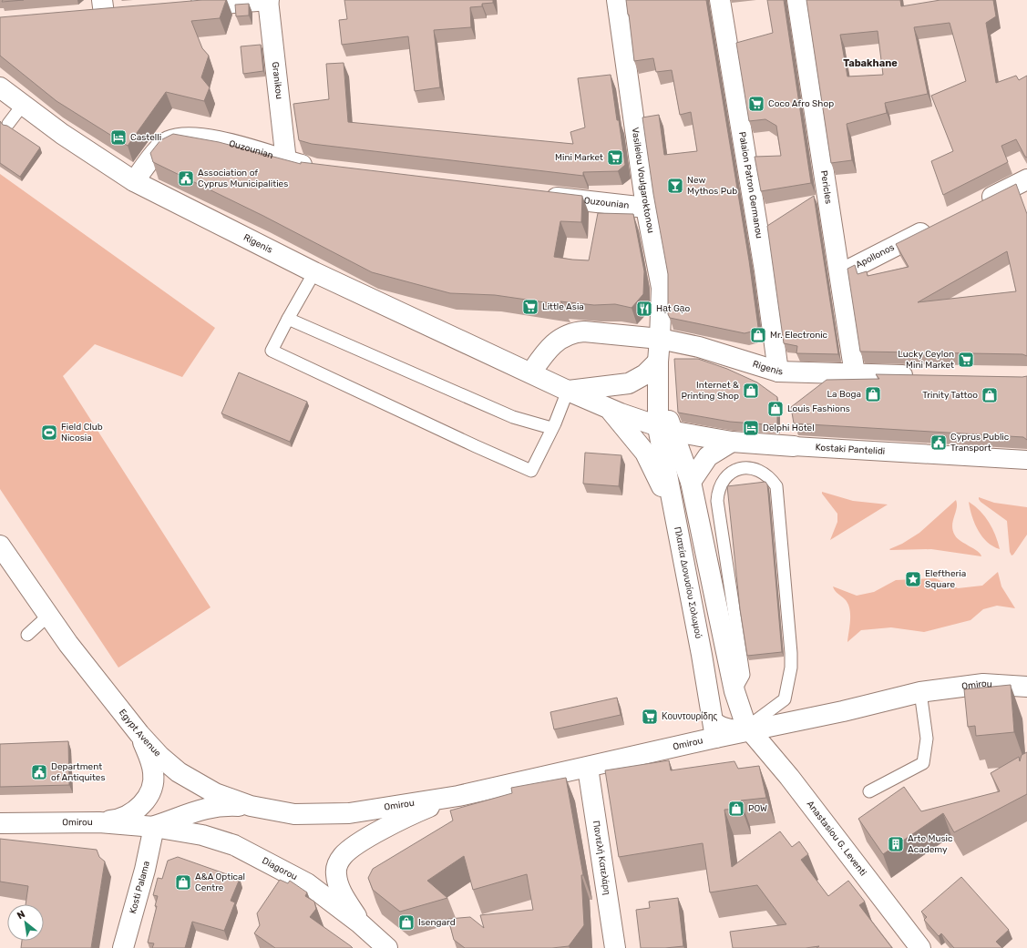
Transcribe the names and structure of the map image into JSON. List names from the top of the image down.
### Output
{
  "streets": {
    "street": [
      "Granikou",
      "Ouzounian",
      "Vasileiou Voulgaroktonou",
      "Palaion Patron Germanou",
      "Pericles",
      "Rigenis",
      "Apollonos",
      "Kostaki Pantelidi",
      "Πλατεία Διονυσίου Σολωμού",
      "Omirou",
      "Egypt Avenue",
      "Anastasiou G. Leventi",
      "Παντελή Κατελάρη",
      "Diagorou",
      "Kosti Palama"
    ]
  },
  "crossings": [
    ["Granikou", "Ouzounian"],
    ["Ouzounian", "Vasileiou Voulgaroktonou"],
    ["Ouzounian", "Rigenis"],
    ["Vasileiou Voulgaroktonou", "Rigenis"],
    ["Vasileiou Voulgaroktonou", "Kostaki Pantelidi"],
    ["Vasileiou Voulgaroktonou", "Πλατεία Διονυσίου Σολωμού"],
    ["Palaion Patron Germanou", "Rigenis"],
    ["Pericles", "Rigenis"],
    ["Pericles", "Apollonos"],
    ["Rigenis", "Kostaki Pantelidi"],
    ["Rigenis", "Πλατεία Διονυσίου Σολωμού"],
    ["Kostaki Pantelidi", "Πλατεία Διονυσίου Σολωμού"],
    ["Πλατεία Διονυσίου Σολωμού", "Omirou"],
    ["Omirou", "Egypt Avenue"],
    ["Omirou", "Anastasiou G. Leventi"],
    ["Omirou", "Παντελή Κατελάρη"],
    ["Omirou", "Diagorou"],
    ["Omirou", "Kosti Palama"],
    ["Diagorou", "Kosti Palama"]
  ],
  "districts": ["Tabakhane"],
  "places": {
    "supermarket": [
      "Coco Afro Shop",
      "Mini Market",
      "Little Asia",
      "Lucky Ceylon Mini Market",
      "Κουντουρίδης"
    ],
    "hotel": ["Castelli", "Delphi Hotel"],
    "public building": ["Association of Cyprus Municipalities", "Cyprus Public Transport", "Department of Antiquites"],
    "bar": ["New Mythos Pub"],
    "restaurant": ["Hạt Gạo"],
    "shop": [
      "Mr. Electronic",
      "Internet & Printing Shop",
      "La Boga",
      "Trinity Tattoo",
      "Louis Fashions",
      "POW",
      "A&A Optical Centre",
      "Isengard"
    ],
    "sports": ["Field Club Nicosia"],
    "place": ["Eleftheria Square"],
    "building": ["Arte Music Academy"]
  },
  "north": "top left"
}
